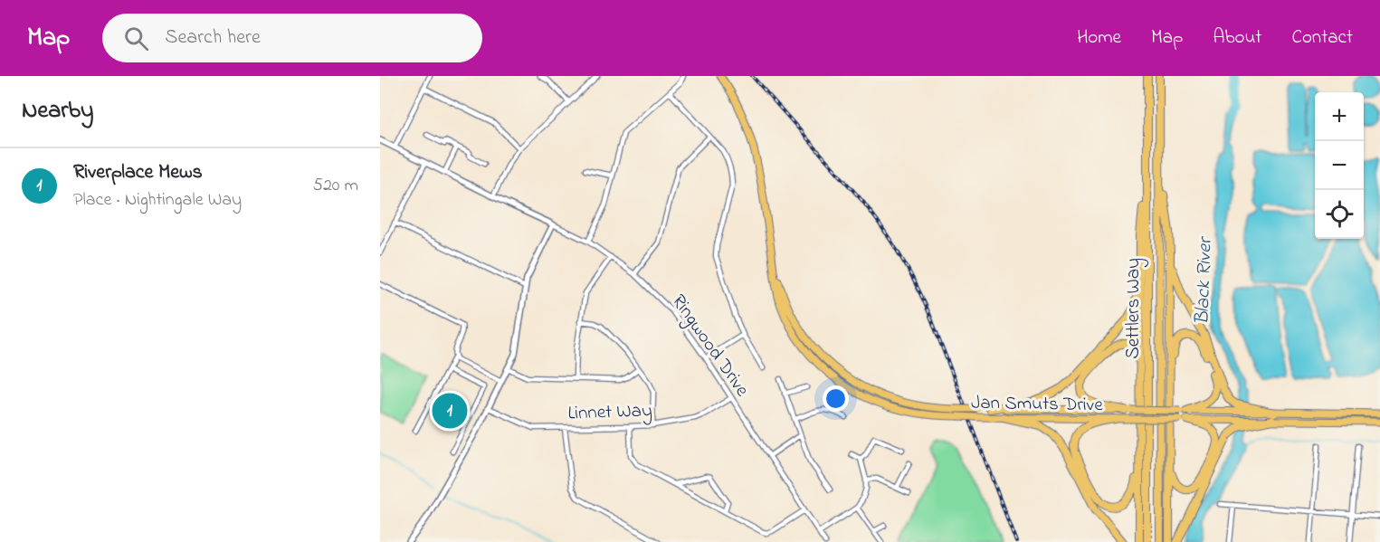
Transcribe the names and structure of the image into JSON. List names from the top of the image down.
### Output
{
  "streets": {
    "highway": ["Settlers Way"],
    "main road": ["Jan Smuts Drive"],
    "street": ["Ringwood Drive", "Linnet Way"]
  },
  "crossings": [
    ["Ringwood Drive", "Linnet Way"]
  ],
  "water": ["Black River"],
  "page": {
    "header": "Map",
    "search": "Search here",
    "nav": [
      "Home",
      "Map",
      "About",
      "Contact"
    ],
    "heading": "Nearby",
    "map_buttons": ["+", "−"],
    "list": [
      {
        "mark": "1",
        "name": "Riverplace Mews",
        "note": "Place · Nightingale Way",
        "value": "520 m"
      }
    ],
    "pins": "1"
  }
}
